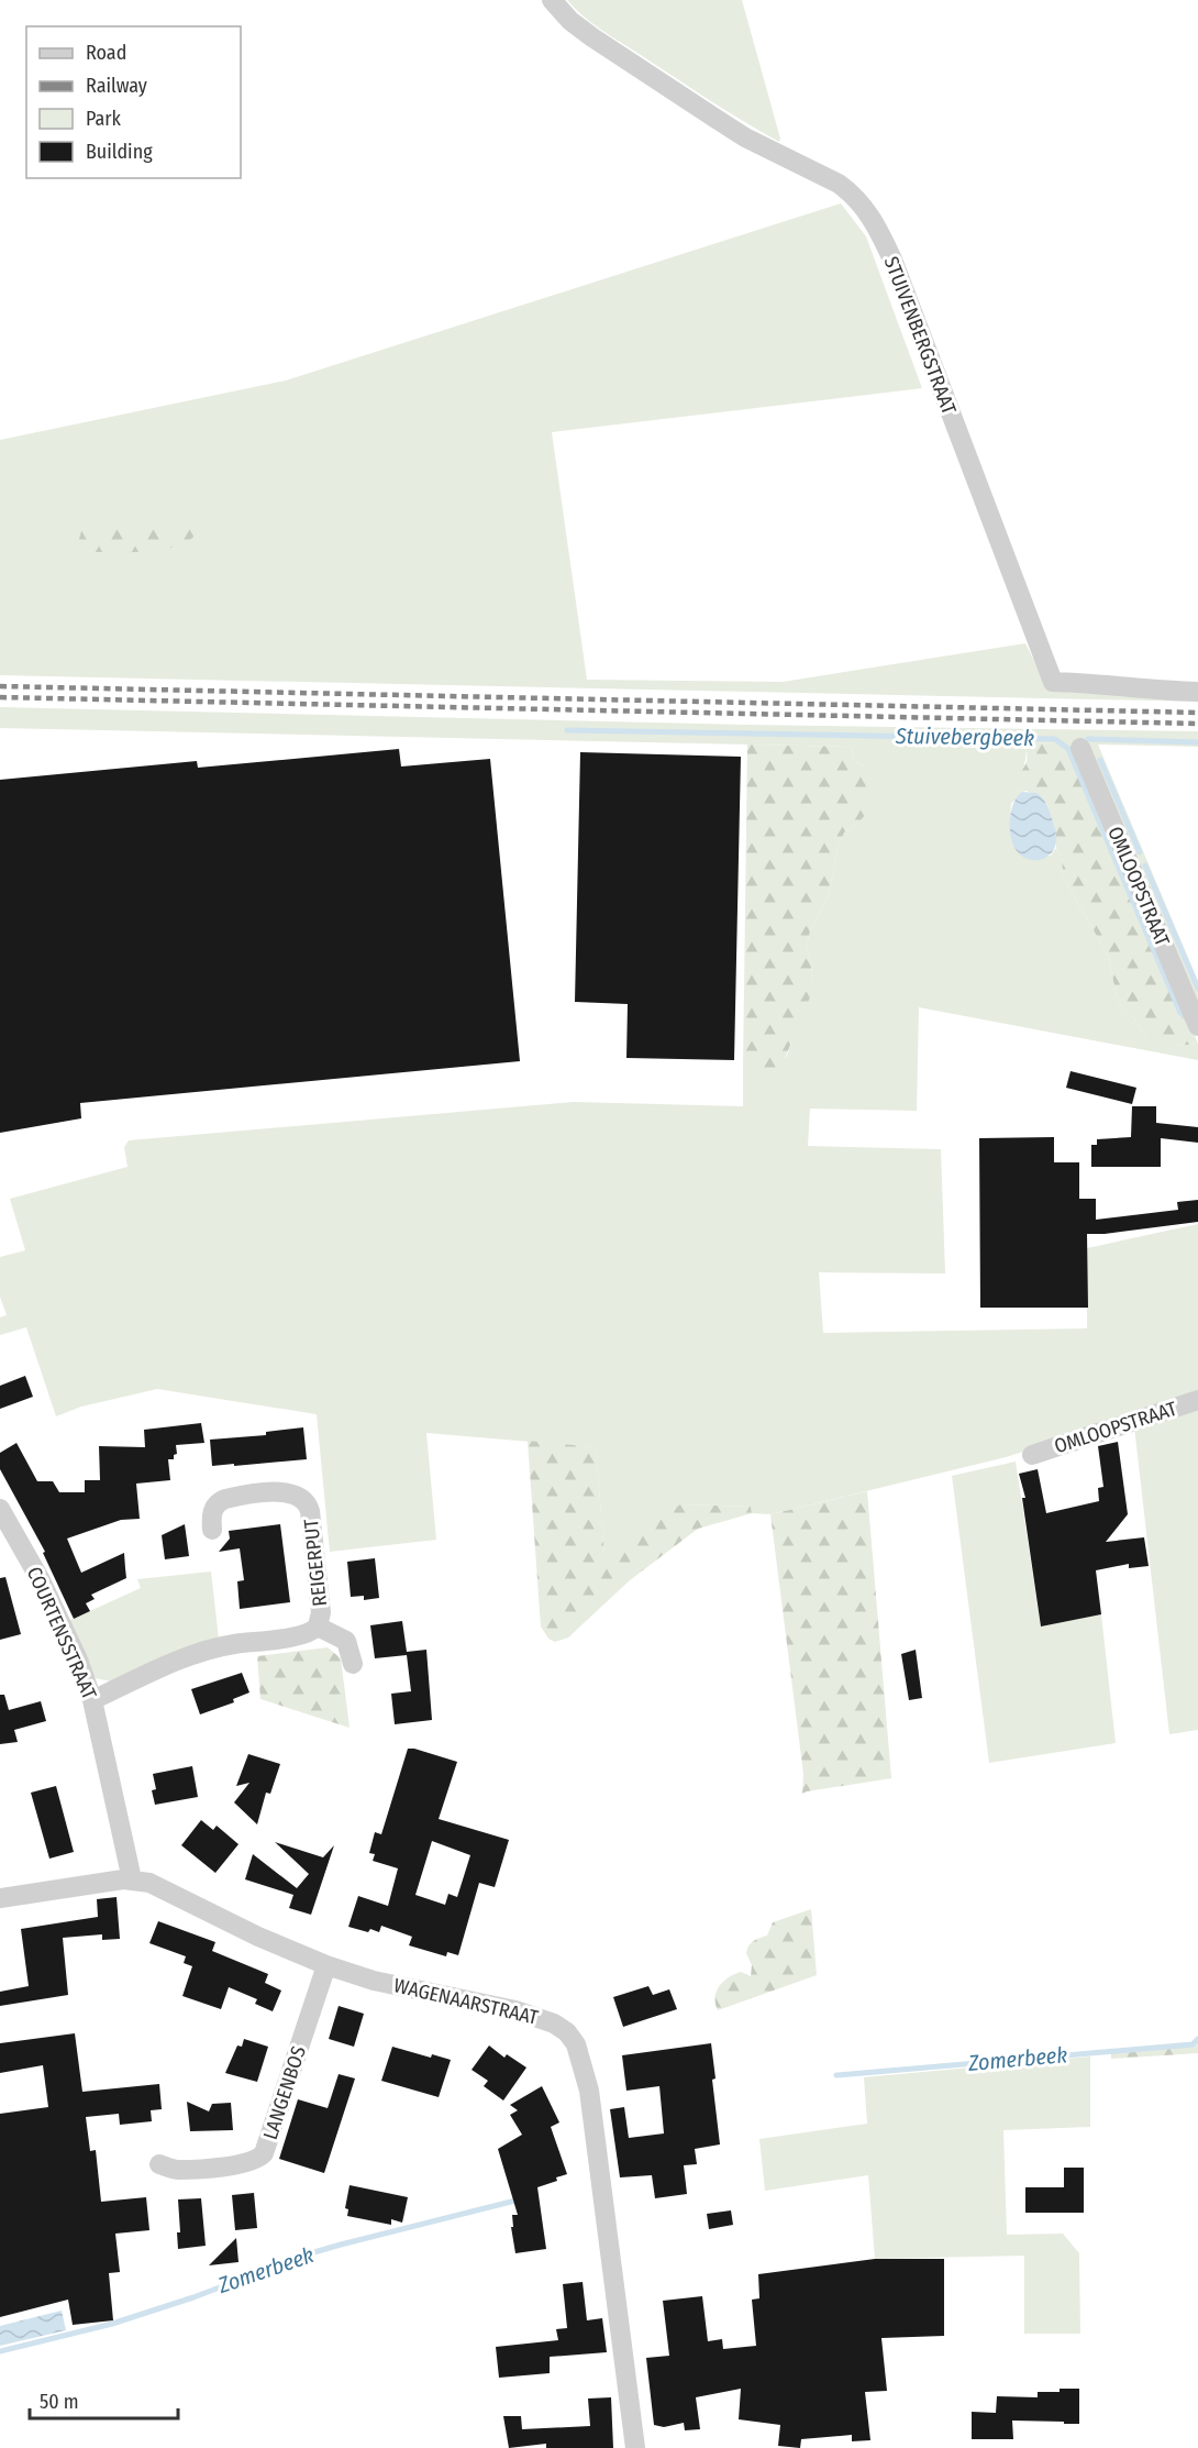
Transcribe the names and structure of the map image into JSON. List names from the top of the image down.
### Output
{
  "streets": {
    "street": [
      "STUIVENBERGSTRAAT",
      "OMLOOPSTRAAT",
      "REIGERPUT",
      "COURTENSSTRAAT",
      "WAGENAARSTRAAT",
      "LANGENBOS"
    ]
  },
  "crossings": [
    ["REIGERPUT", "COURTENSSTRAAT"],
    ["COURTENSSTRAAT", "WAGENAARSTRAAT"],
    ["WAGENAARSTRAAT", "LANGENBOS"]
  ],
  "water": ["Stuivebergbeek", "Zomerbeek"],
  "legend": [
    "Road",
    "Railway",
    "Park",
    "Building"
  ],
  "scale_bar": "50 m"
}
